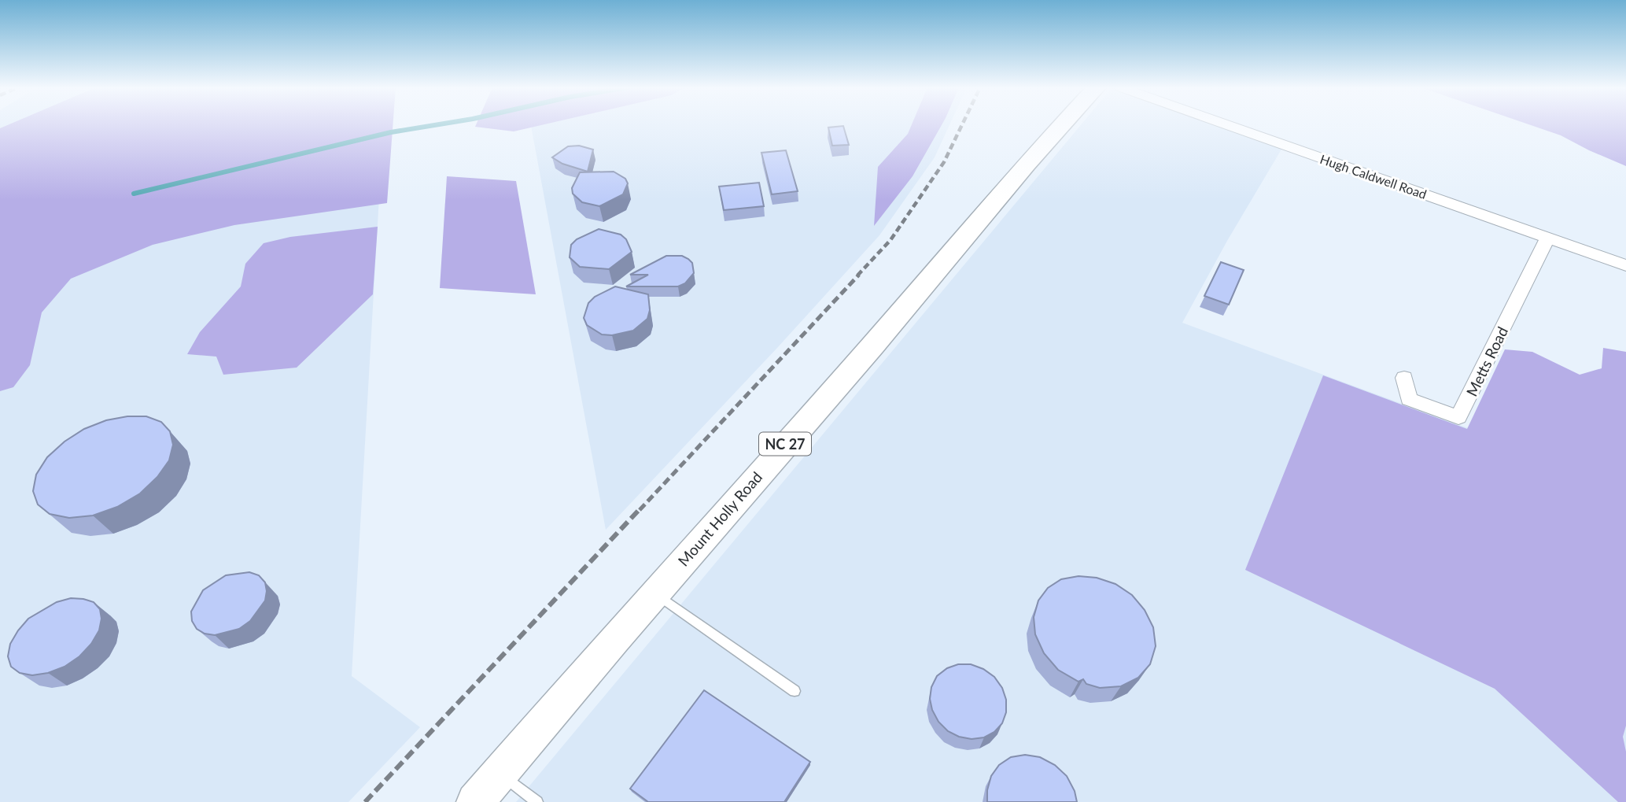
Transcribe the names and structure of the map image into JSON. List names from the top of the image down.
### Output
{
  "streets": {
    "main road": ["NC 27", "Mount Holly Road"],
    "street": ["Hugh Caldwell Road", "Metts Road"]
  },
  "crossings": [
    ["Hugh Caldwell Road", "Metts Road"]
  ]
}
